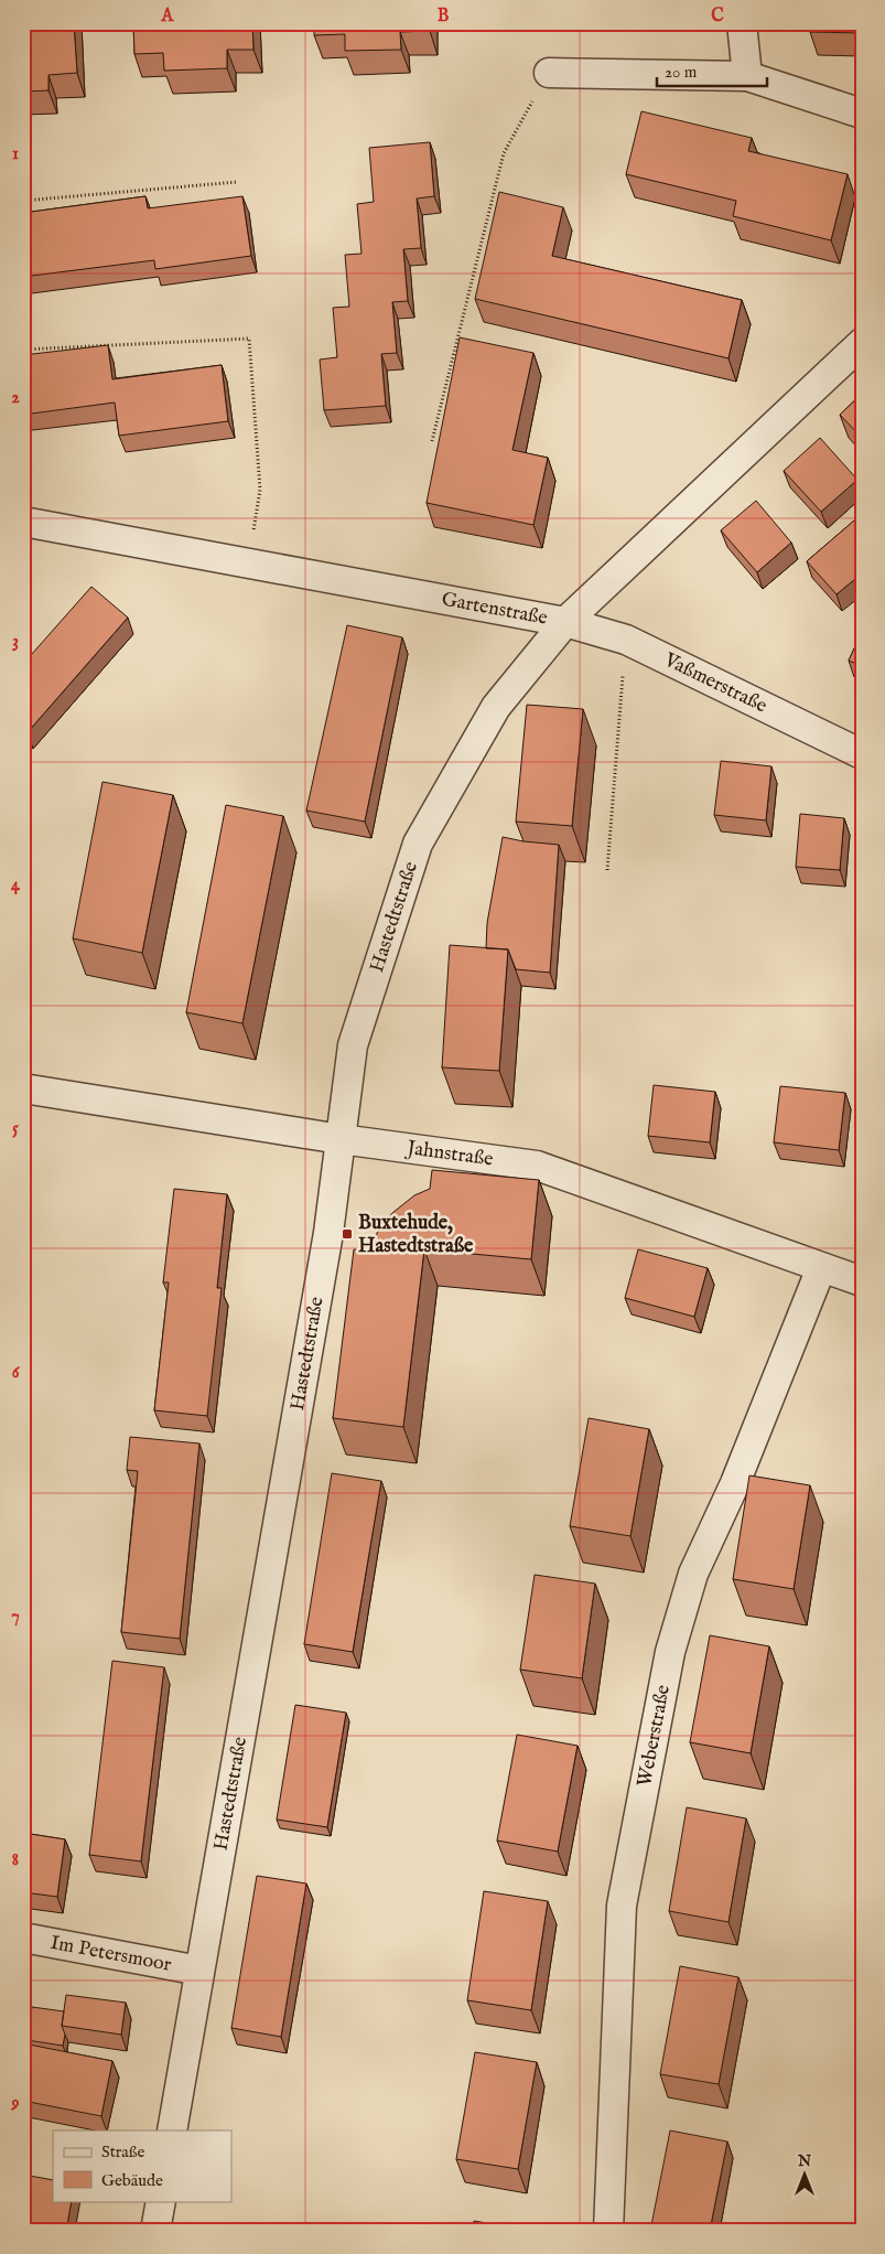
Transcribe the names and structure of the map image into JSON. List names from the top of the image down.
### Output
{
  "streets": {
    "street": [
      "Gartenstraße",
      "Vaßmerstraße",
      "Hastedtstraße",
      "Jahnstraße",
      "Weberstraße",
      "Im Petersmoor"
    ]
  },
  "crossings": [
    ["Gartenstraße", "Vaßmerstraße"],
    ["Gartenstraße", "Hastedtstraße"],
    ["Vaßmerstraße", "Hastedtstraße"],
    ["Hastedtstraße", "Jahnstraße"],
    ["Hastedtstraße", "Im Petersmoor"],
    ["Jahnstraße", "Weberstraße"]
  ],
  "places": {
    "transit": ["Buxtehude, Hastedtstraße"]
  },
  "legend": ["Straße", "Gebäude"],
  "scale_bar": "20 m",
  "north": "top",
  "grid": {
    "columns": ["A", "B", "C"],
    "rows": [
      "1",
      "2",
      "3",
      "4",
      "5",
      "6",
      "7",
      "8",
      "9"
    ]
  }
}
